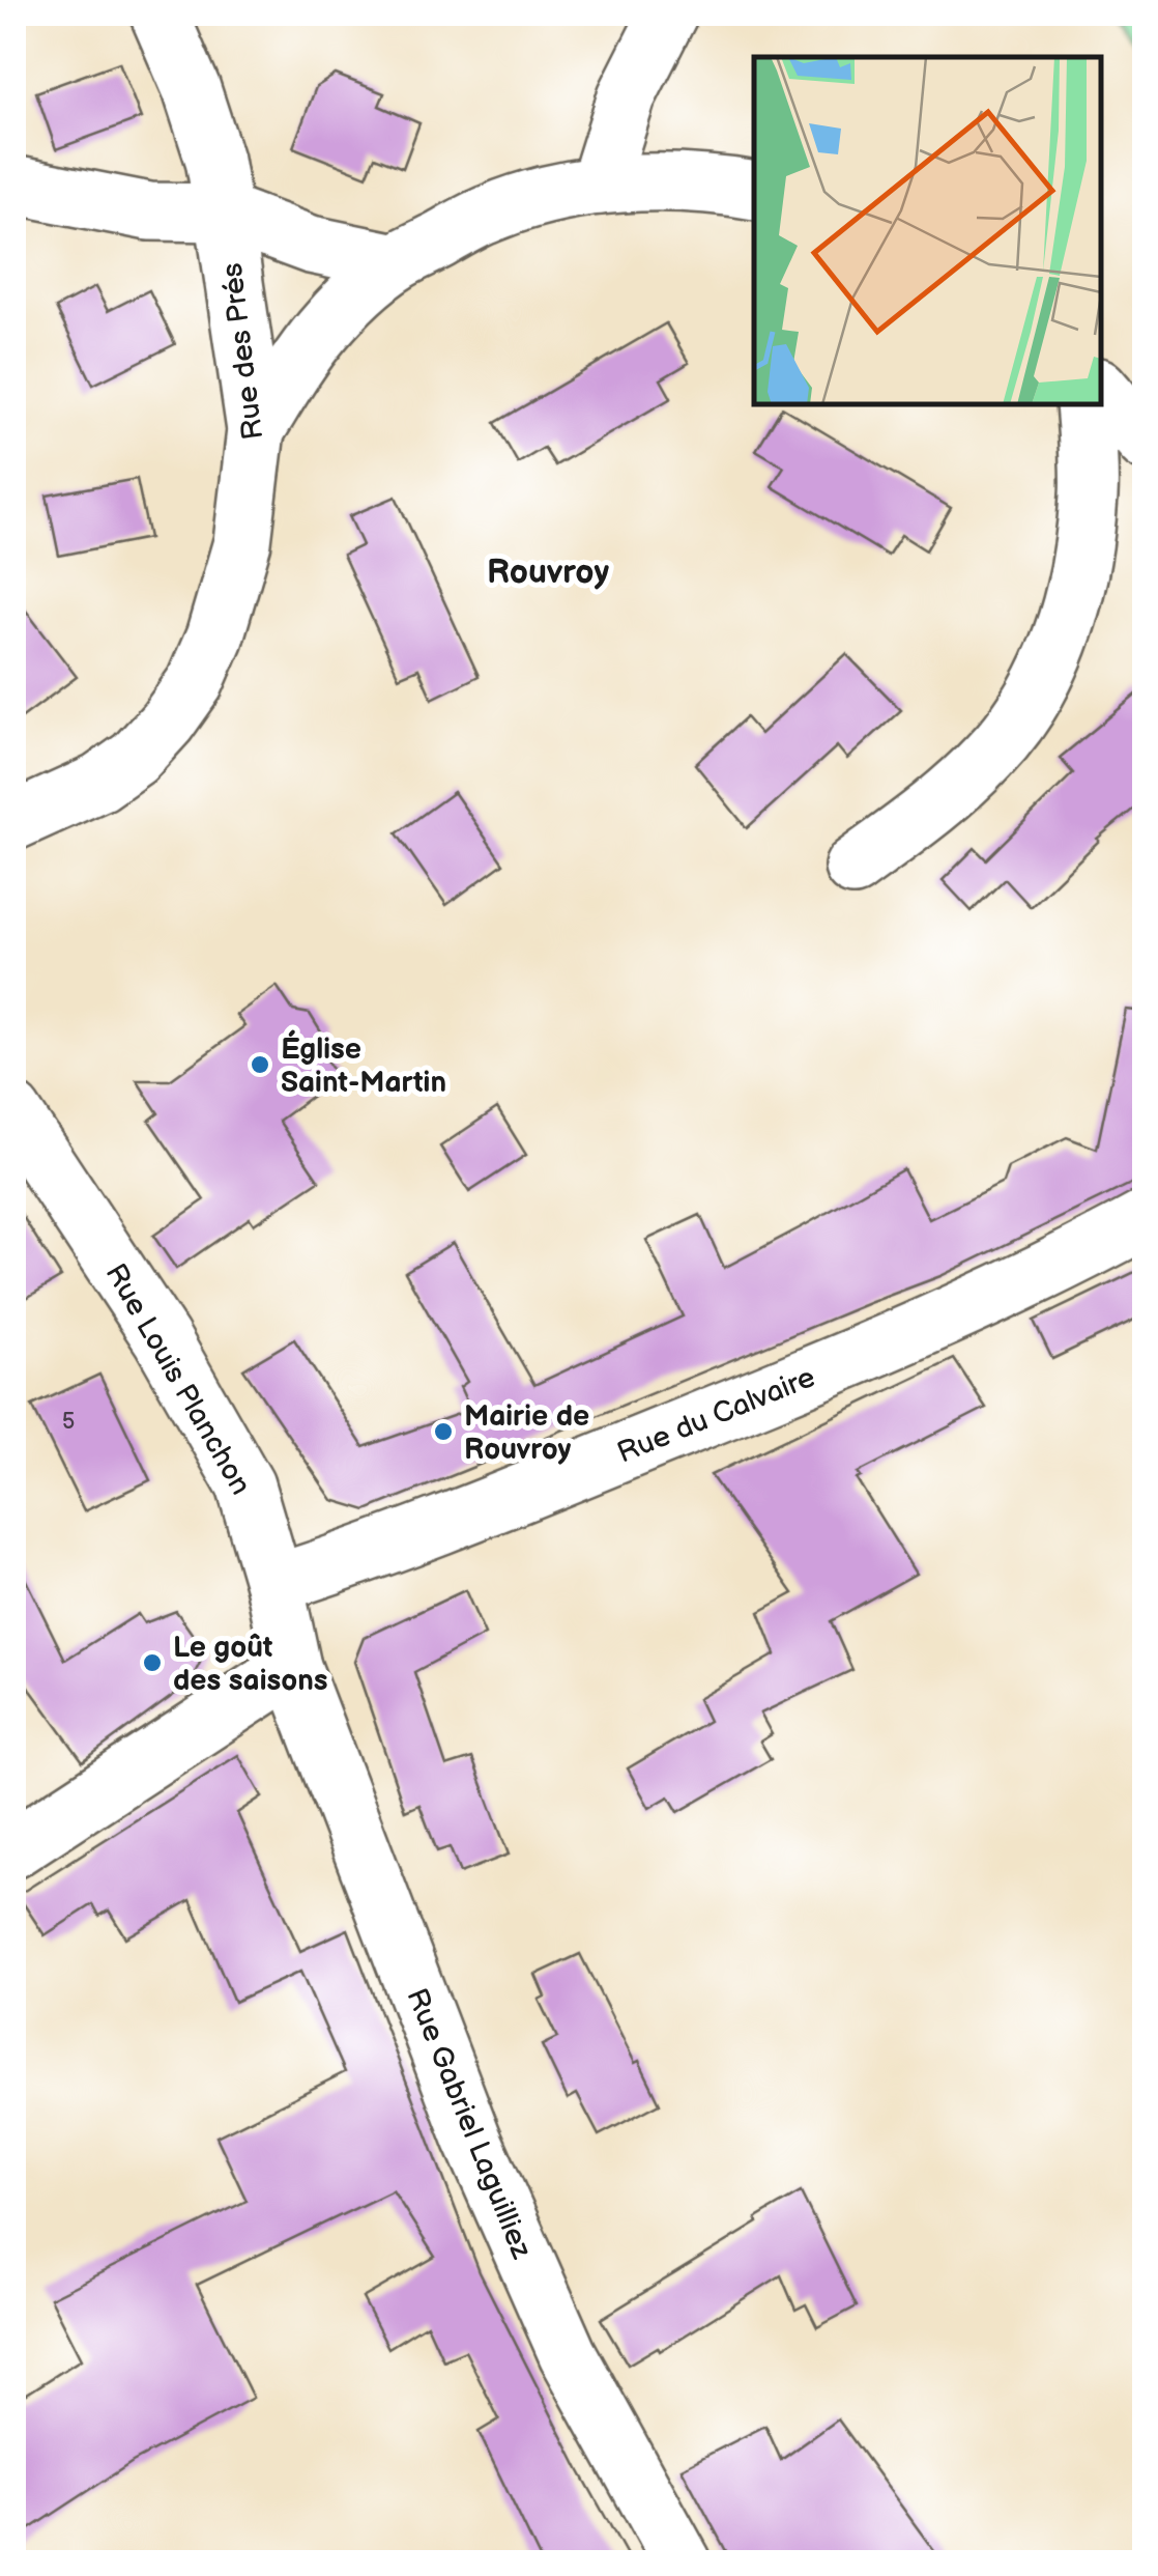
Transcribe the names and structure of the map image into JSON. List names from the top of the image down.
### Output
{
  "streets": {
    "street": [
      "Rue des Prés",
      "Rue Louis Planchon",
      "Rue du Calvaire",
      "Rue Gabriel Laguilliez"
    ]
  },
  "crossings": [
    ["Rue Louis Planchon", "Rue du Calvaire"],
    ["Rue Louis Planchon", "Rue Gabriel Laguilliez"]
  ],
  "districts": ["Rouvroy"],
  "places": ["Église Saint-Martin", "Mairie de Rouvroy", "Le goût des saisons"],
  "house_numbers": ["5"]
}
